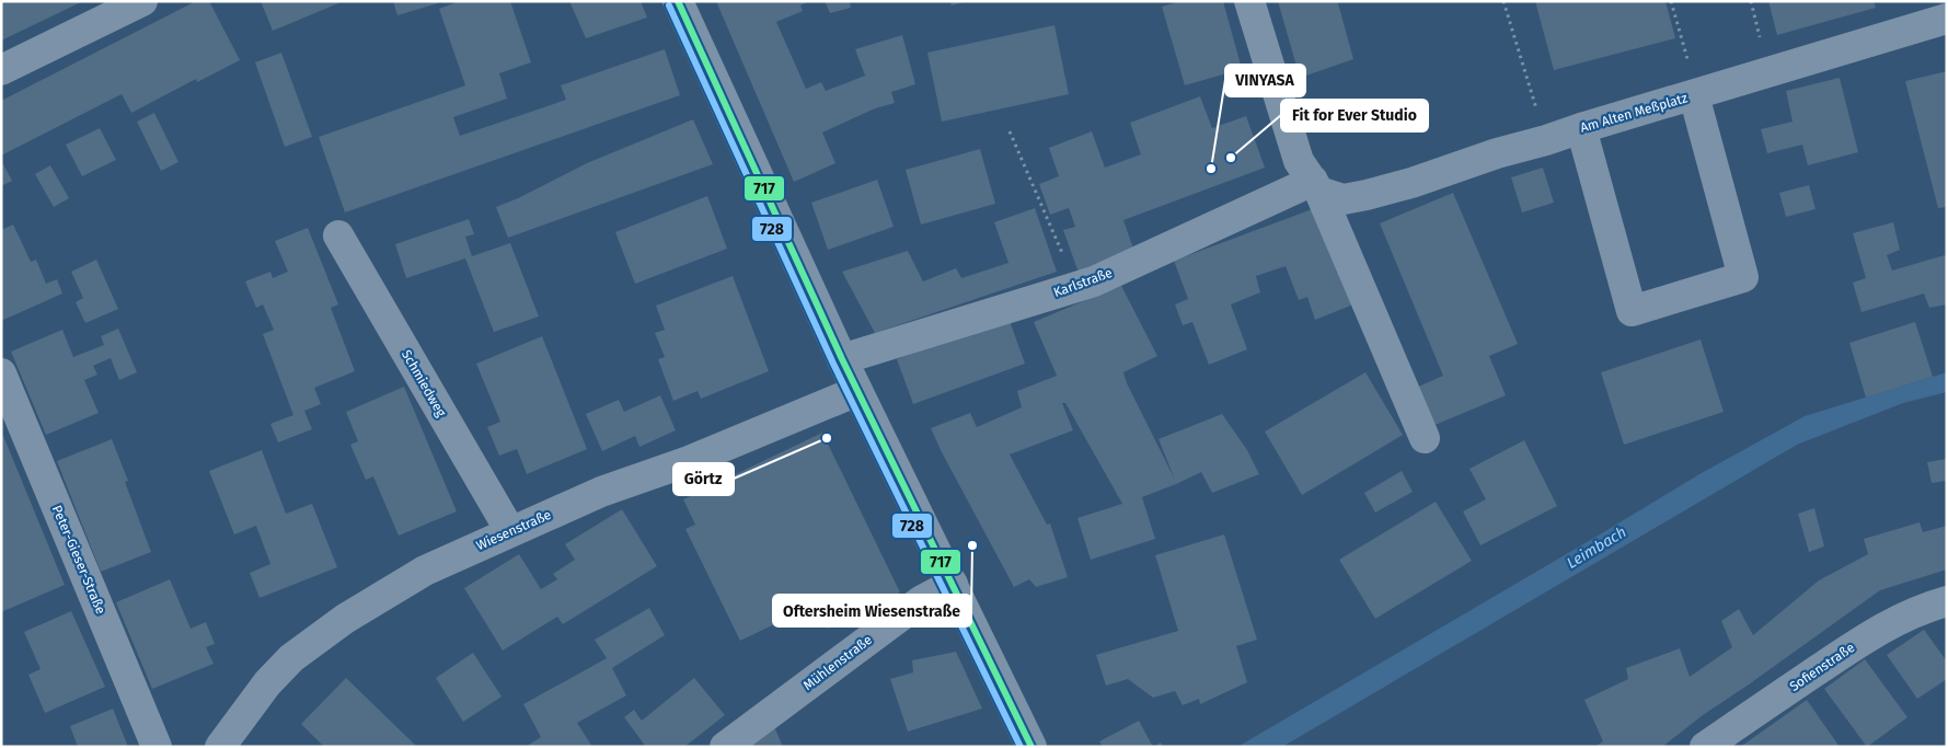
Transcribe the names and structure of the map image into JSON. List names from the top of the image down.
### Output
{
  "streets": {
    "street": [
      "Am Alten Meßplatz",
      "Karlstraße",
      "Schmiedweg",
      "Wiesenstraße",
      "Peter-Gieser-Straße",
      "Mühlenstraße",
      "Sofienstraße"
    ]
  },
  "crossings": [
    ["Am Alten Meßplatz", "Karlstraße"],
    ["Schmiedweg", "Wiesenstraße"]
  ],
  "water": ["Leimbach"],
  "places": [
    "Fit for Ever Studio",
    "VINYASA",
    "Görtz",
    "Oftersheim Wiesenstraße"
  ],
  "lines": ["transit line 717", "transit line 728"]
}
